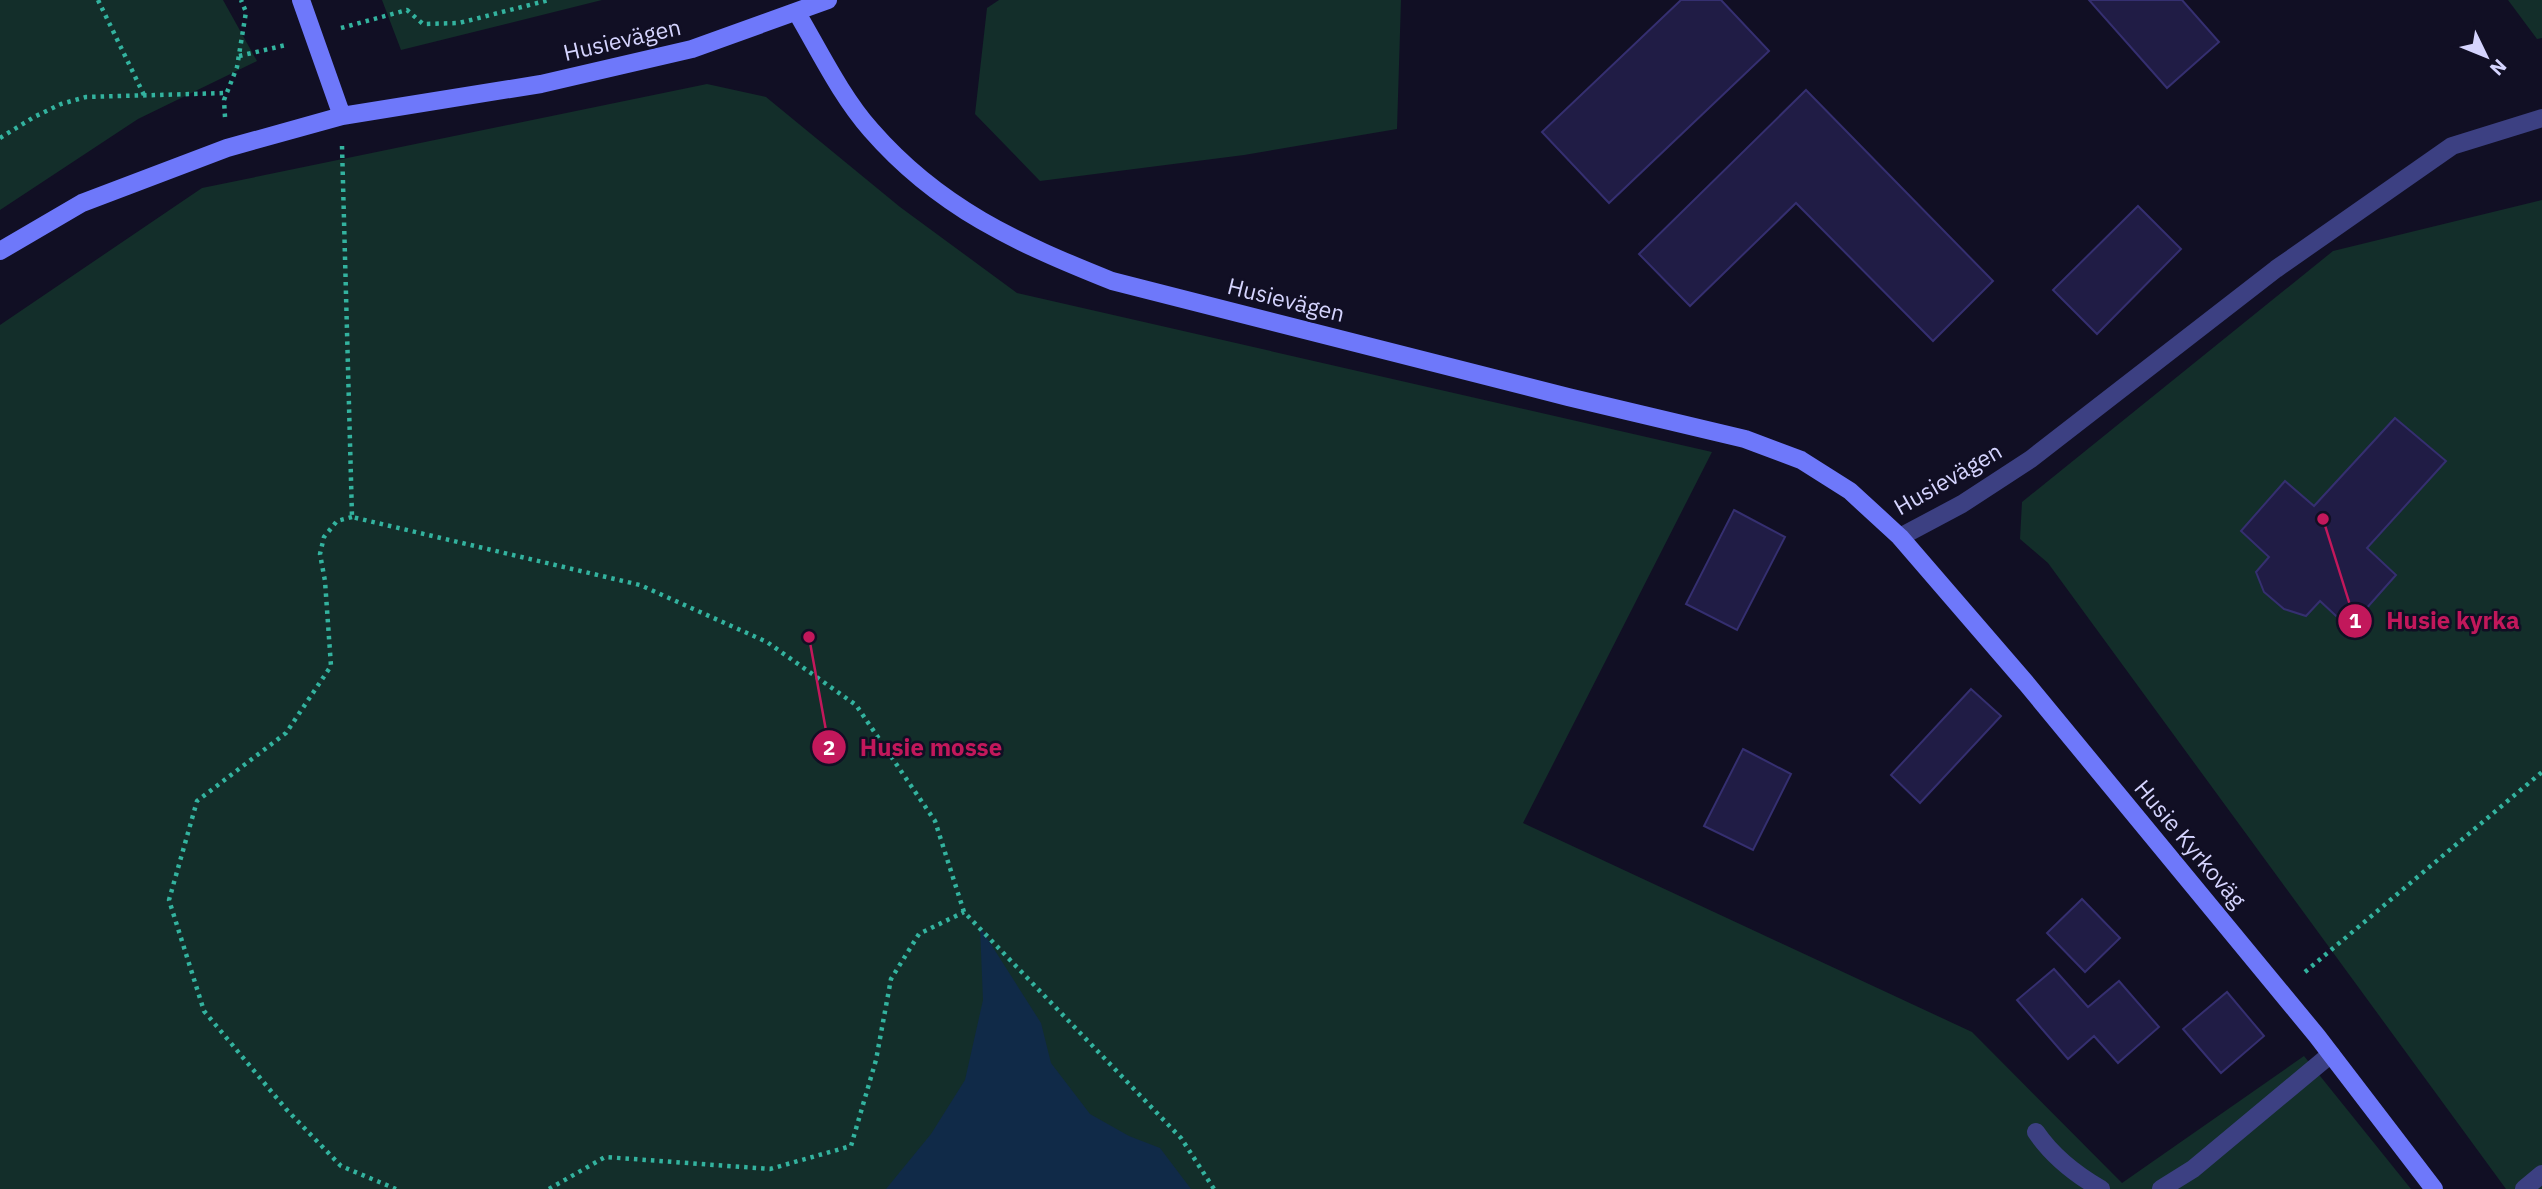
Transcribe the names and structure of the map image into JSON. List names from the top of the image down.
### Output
{
  "streets": {
    "street": ["Husievägen", "Husie Kyrkoväg"]
  },
  "crossings": [
    ["Husievägen", "Husie Kyrkoväg"]
  ],
  "places": ["Husie kyrka", "Husie mosse"],
  "north": "bottom right"
}
